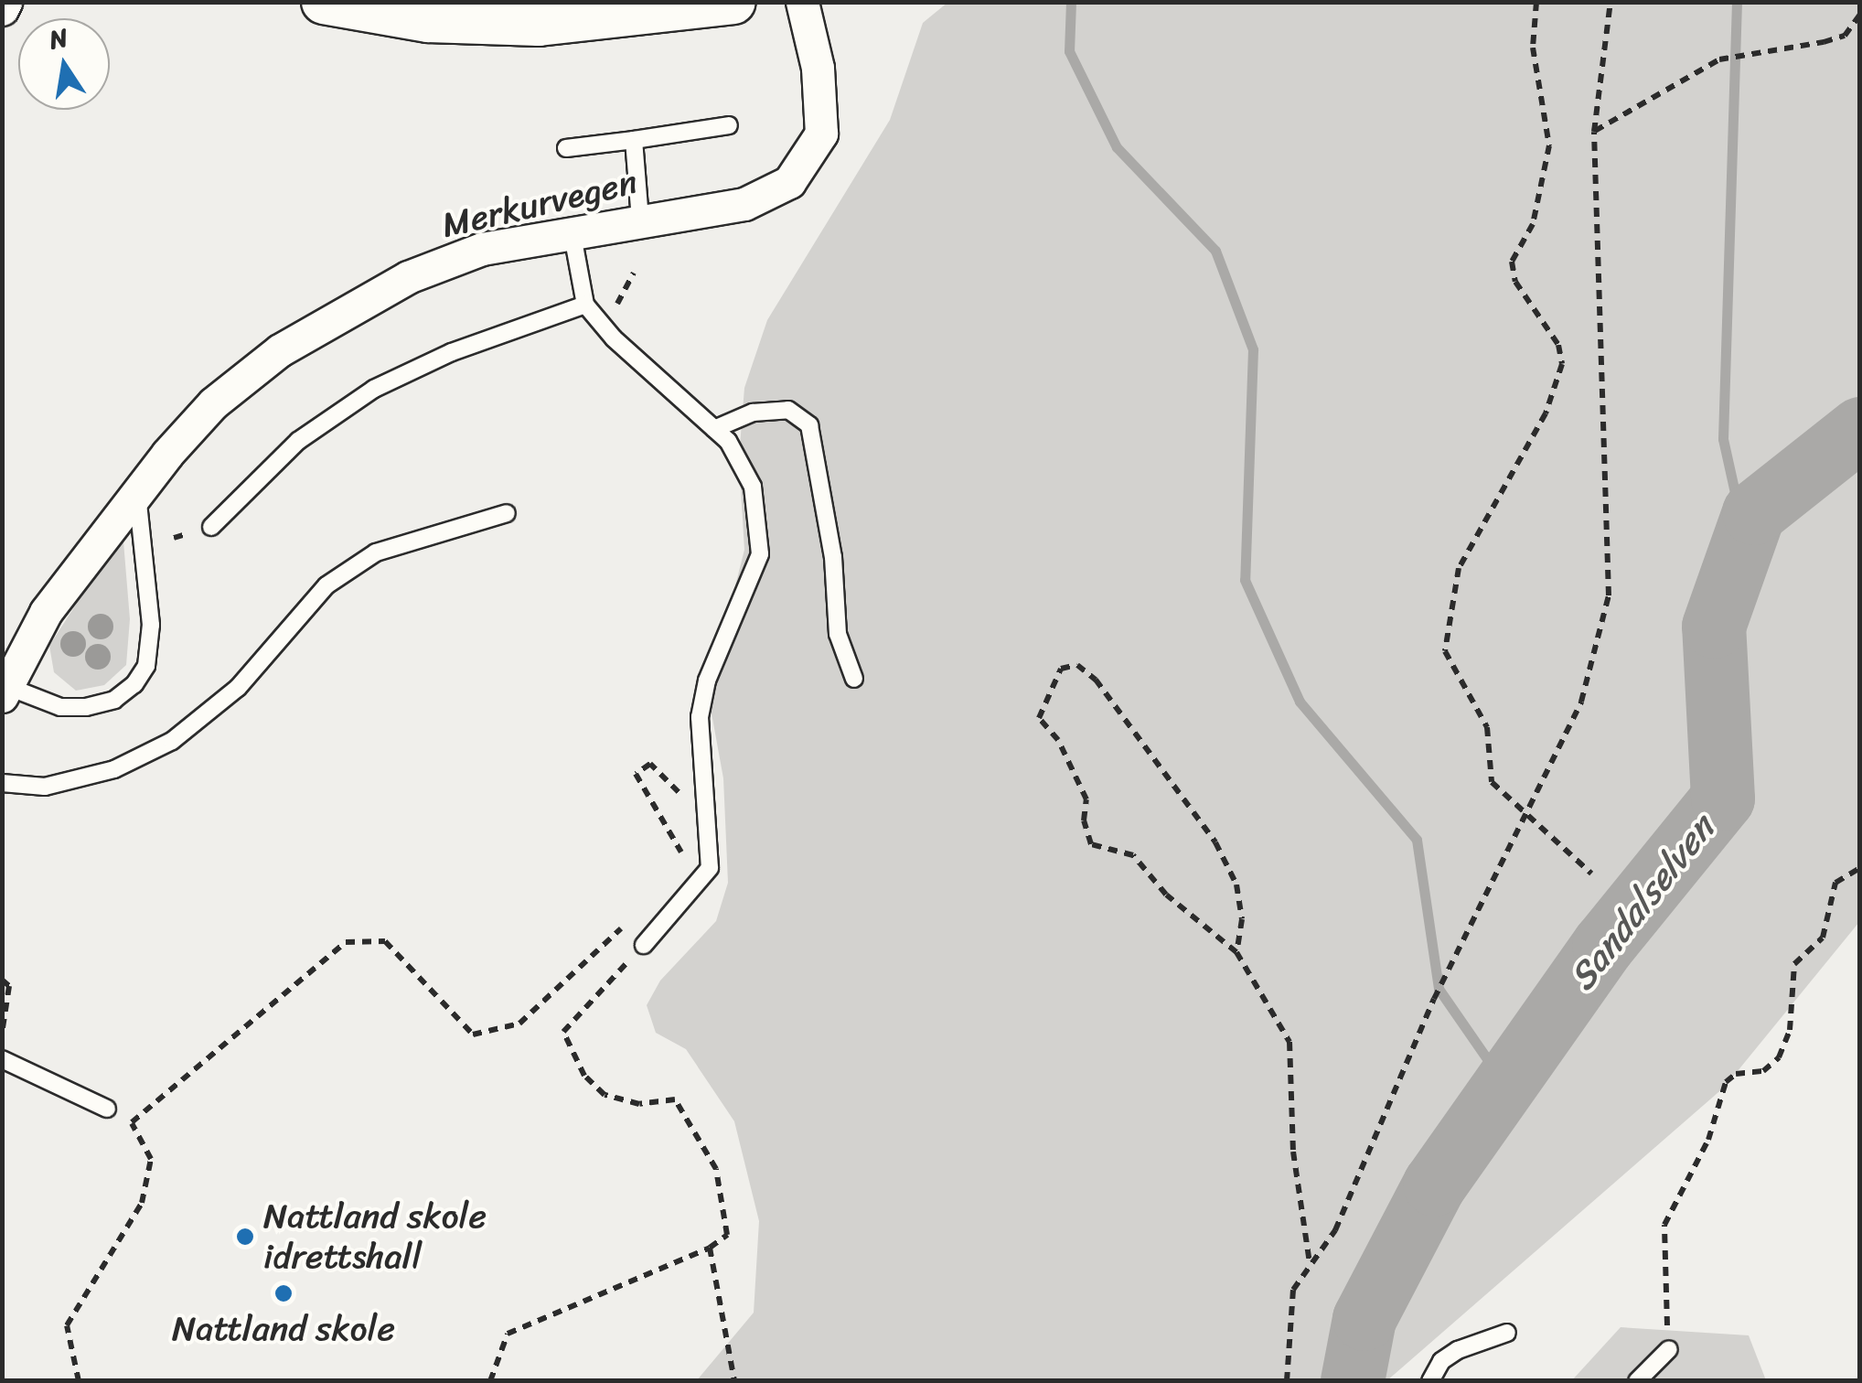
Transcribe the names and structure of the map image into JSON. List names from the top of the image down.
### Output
{
  "streets": {
    "street": ["Merkurvegen"]
  },
  "water": ["Sandalselven"],
  "places": ["Nattland skole idrettshall", "Nattland skole"],
  "north": "top"
}
